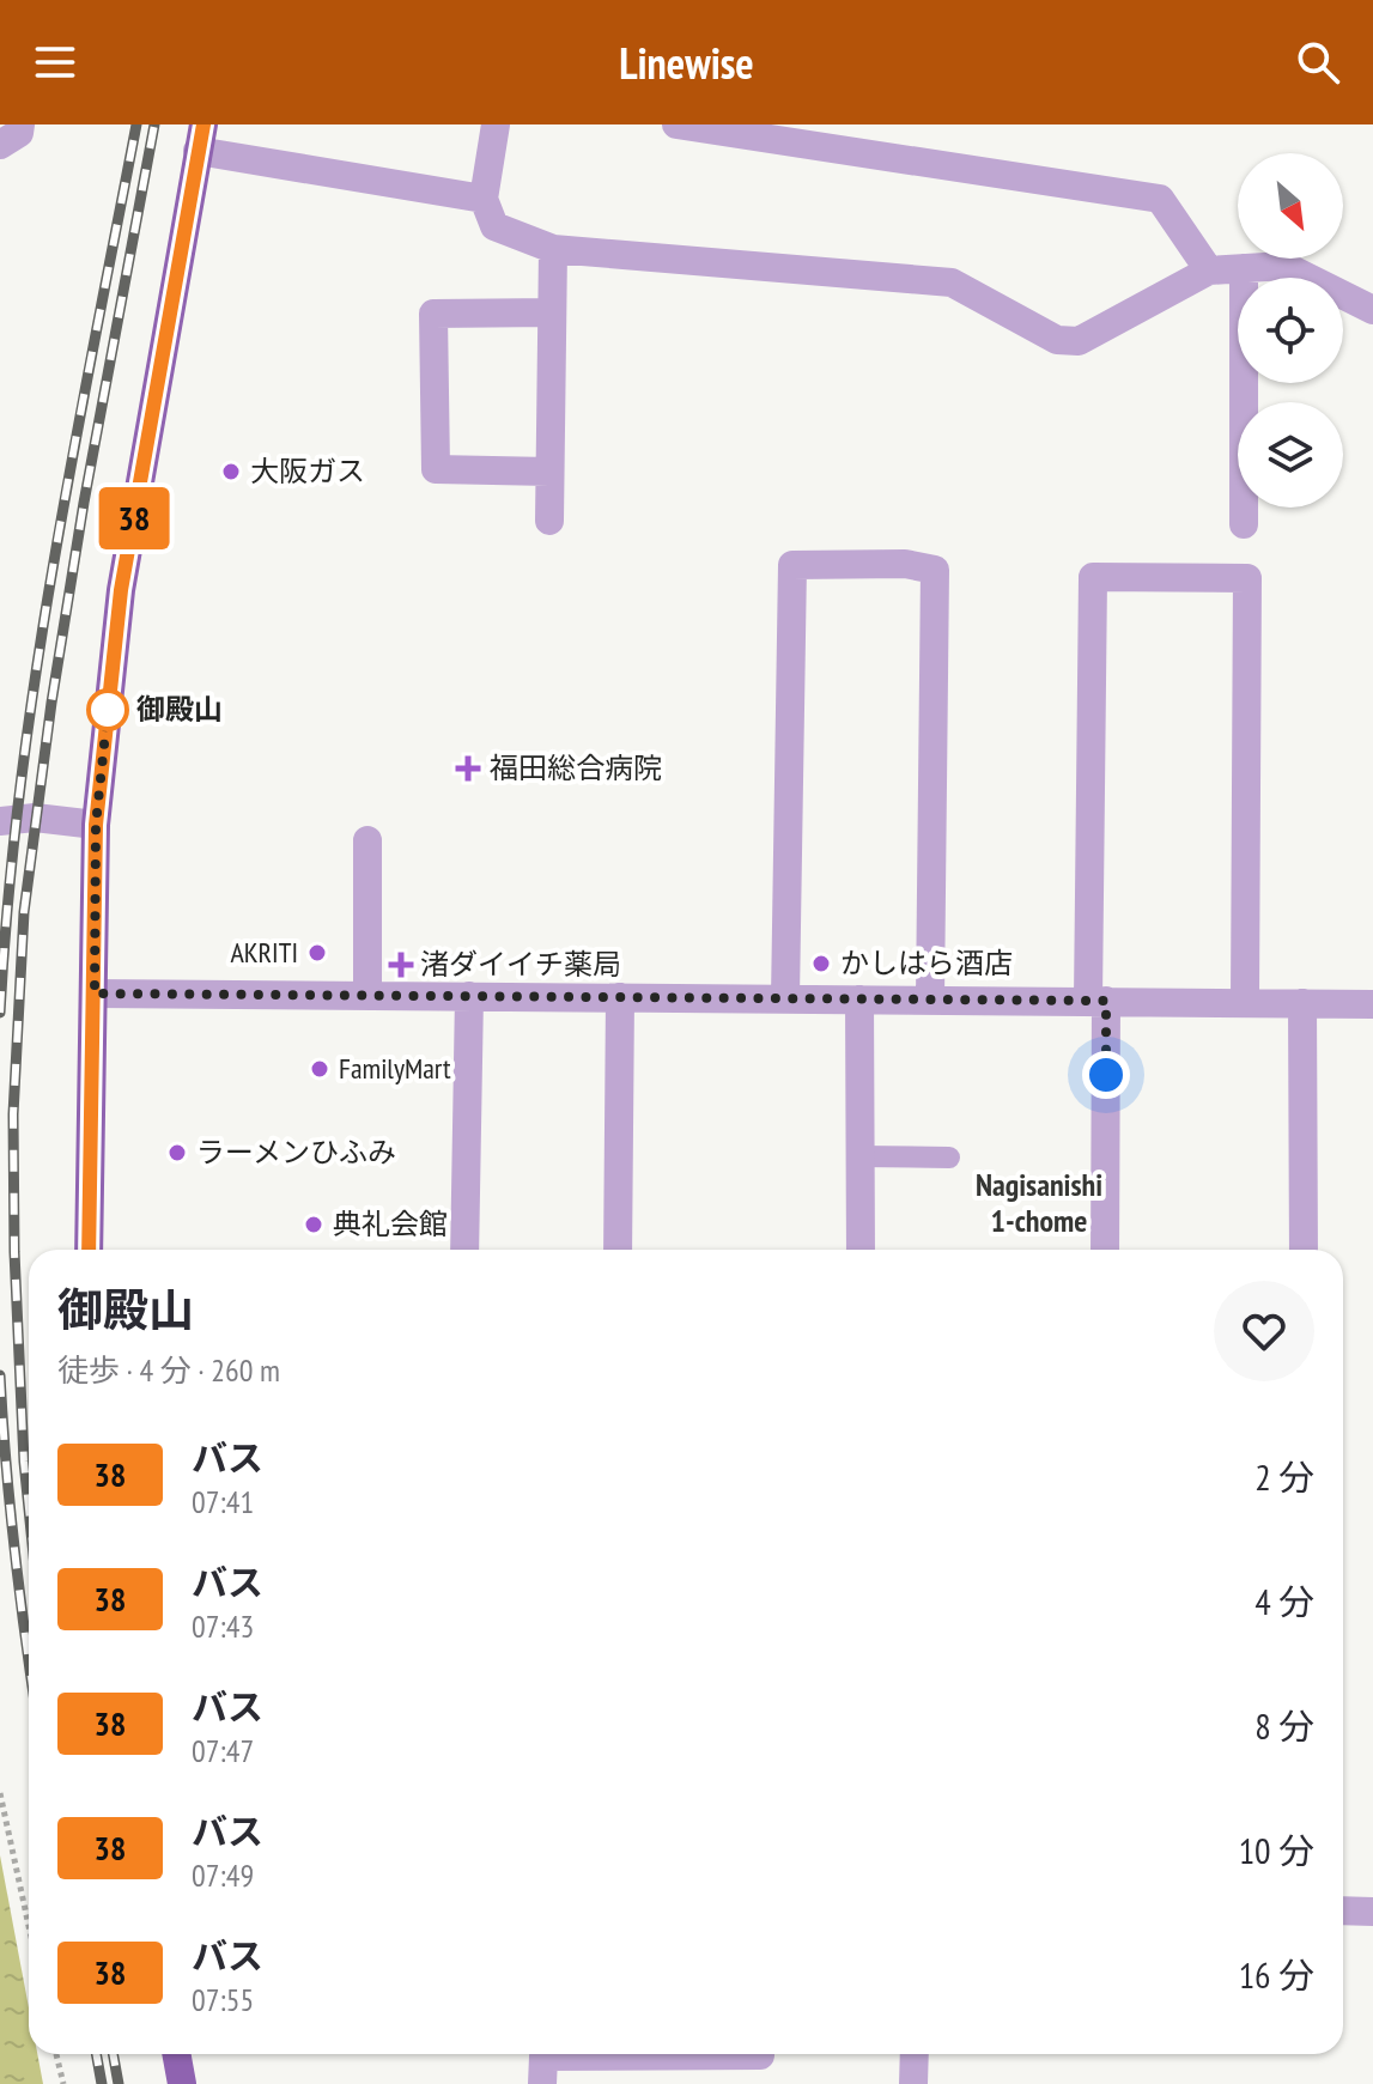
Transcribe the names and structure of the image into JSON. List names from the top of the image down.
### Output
{
  "districts": ["Nagisanishi 1-chome"],
  "places": {
    "other": [
      "大阪ガス",
      "御殿山",
      "AKRITI",
      "かしはら酒店",
      "FamilyMart",
      "ラーメンひふみ",
      "典礼会館"
    ],
    "health": ["福田総合病院", "渚ダイイチ薬局"]
  },
  "lines": ["bus line 38"],
  "north": "bottom right",
  "page": {
    "header": "Linewise",
    "on_map": "38",
    "heading": ["御殿山", "徒歩 · 4 分 · 260 m"],
    "list": [
      {
        "mark": "38",
        "name": "バス",
        "note": "07:41",
        "value": "2 分"
      },
      {
        "mark": "38",
        "name": "バス",
        "note": "07:43",
        "value": "4 分"
      },
      {
        "mark": "38",
        "name": "バス",
        "note": "07:47",
        "value": "8 分"
      },
      {
        "mark": "38",
        "name": "バス",
        "note": "07:49",
        "value": "10 分"
      },
      {
        "mark": "38",
        "name": "バス",
        "note": "07:55",
        "value": "16 分"
      }
    ]
  }
}
